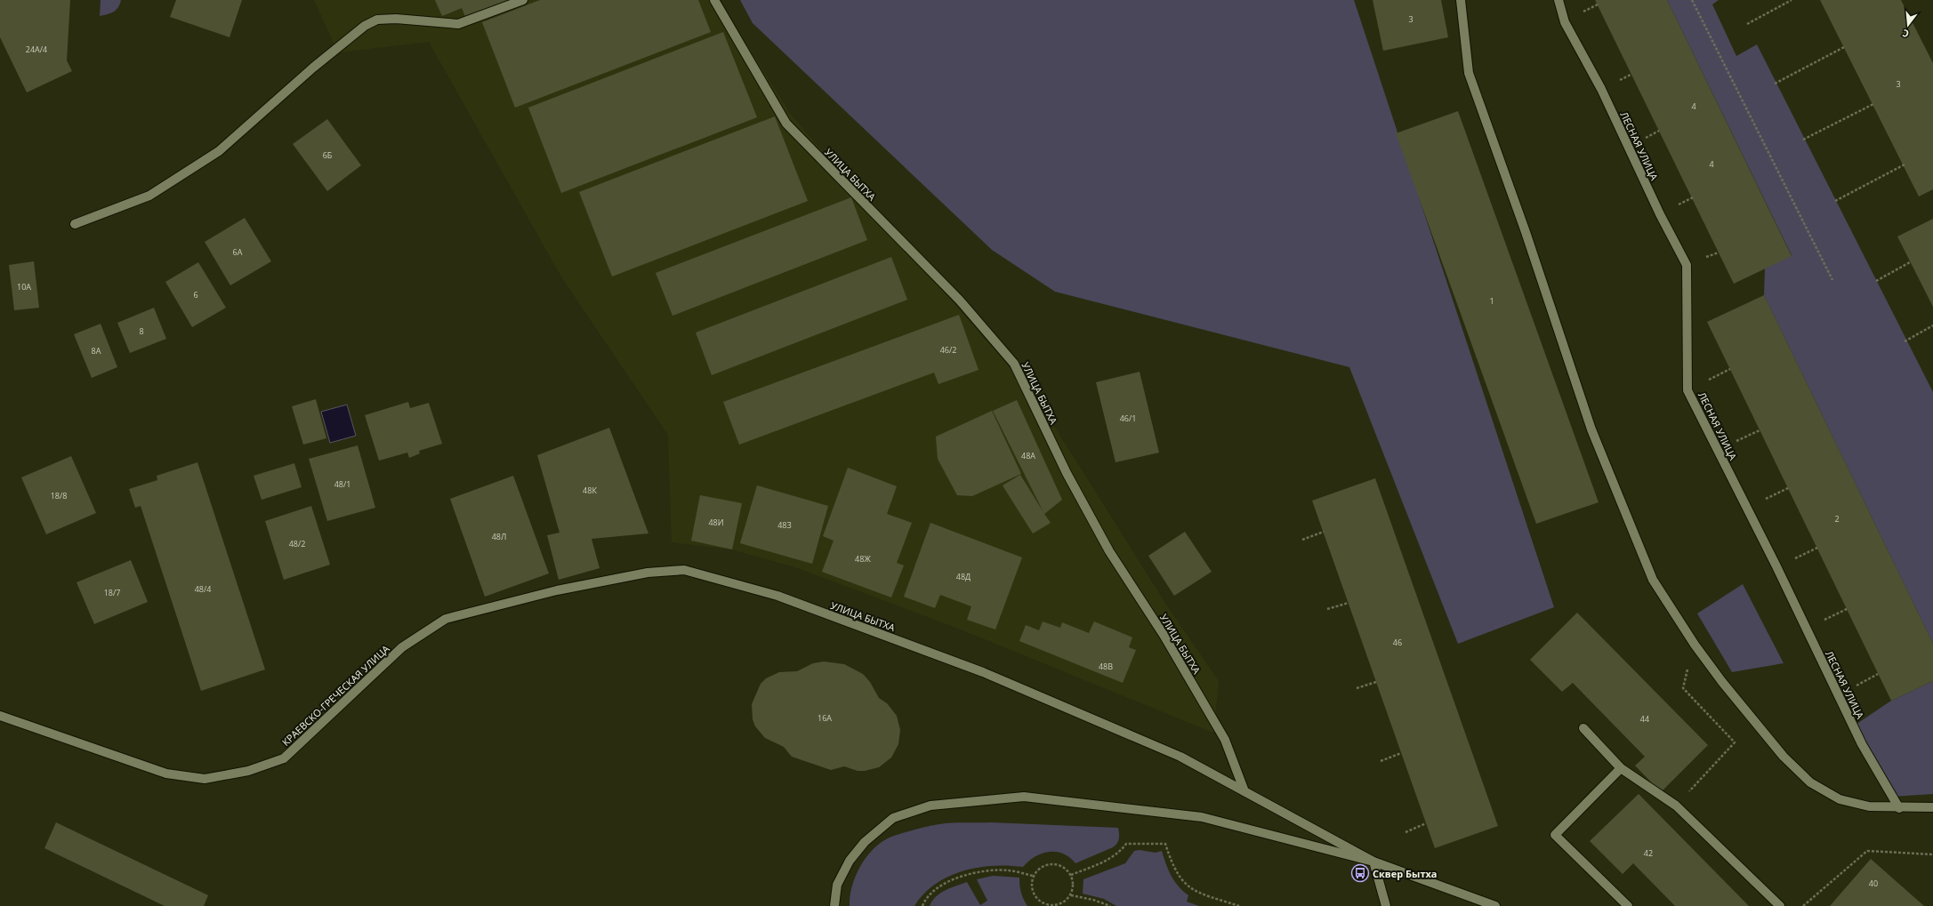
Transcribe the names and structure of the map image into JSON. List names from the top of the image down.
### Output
{
  "streets": {
    "street": ["ЛЕСНАЯ УЛИЦА", "УЛИЦА БЫТХА", "КРАЕВСКО-ГРЕЧЕСКАЯ УЛИЦА"]
  },
  "crossings": [
    ["УЛИЦА БЫТХА", "КРАЕВСКО-ГРЕЧЕСКАЯ УЛИЦА"]
  ],
  "places": {
    "bus stop": ["Сквер Бытха"]
  },
  "house_numbers": [
    "3",
    "24А/4",
    "3",
    "4",
    "6Б",
    "4",
    "6А",
    "10А",
    "6",
    "1",
    "8",
    "46/2",
    "8А",
    "46/1",
    "48А",
    "48/1",
    "48К",
    "18/8",
    "2",
    "48И",
    "48З",
    "48Л",
    "48/2",
    "48Ж",
    "48Д",
    "48/4",
    "18/7",
    "46",
    "48В",
    "16А",
    "44",
    "42",
    "40"
  ],
  "north": "bottom"
}
